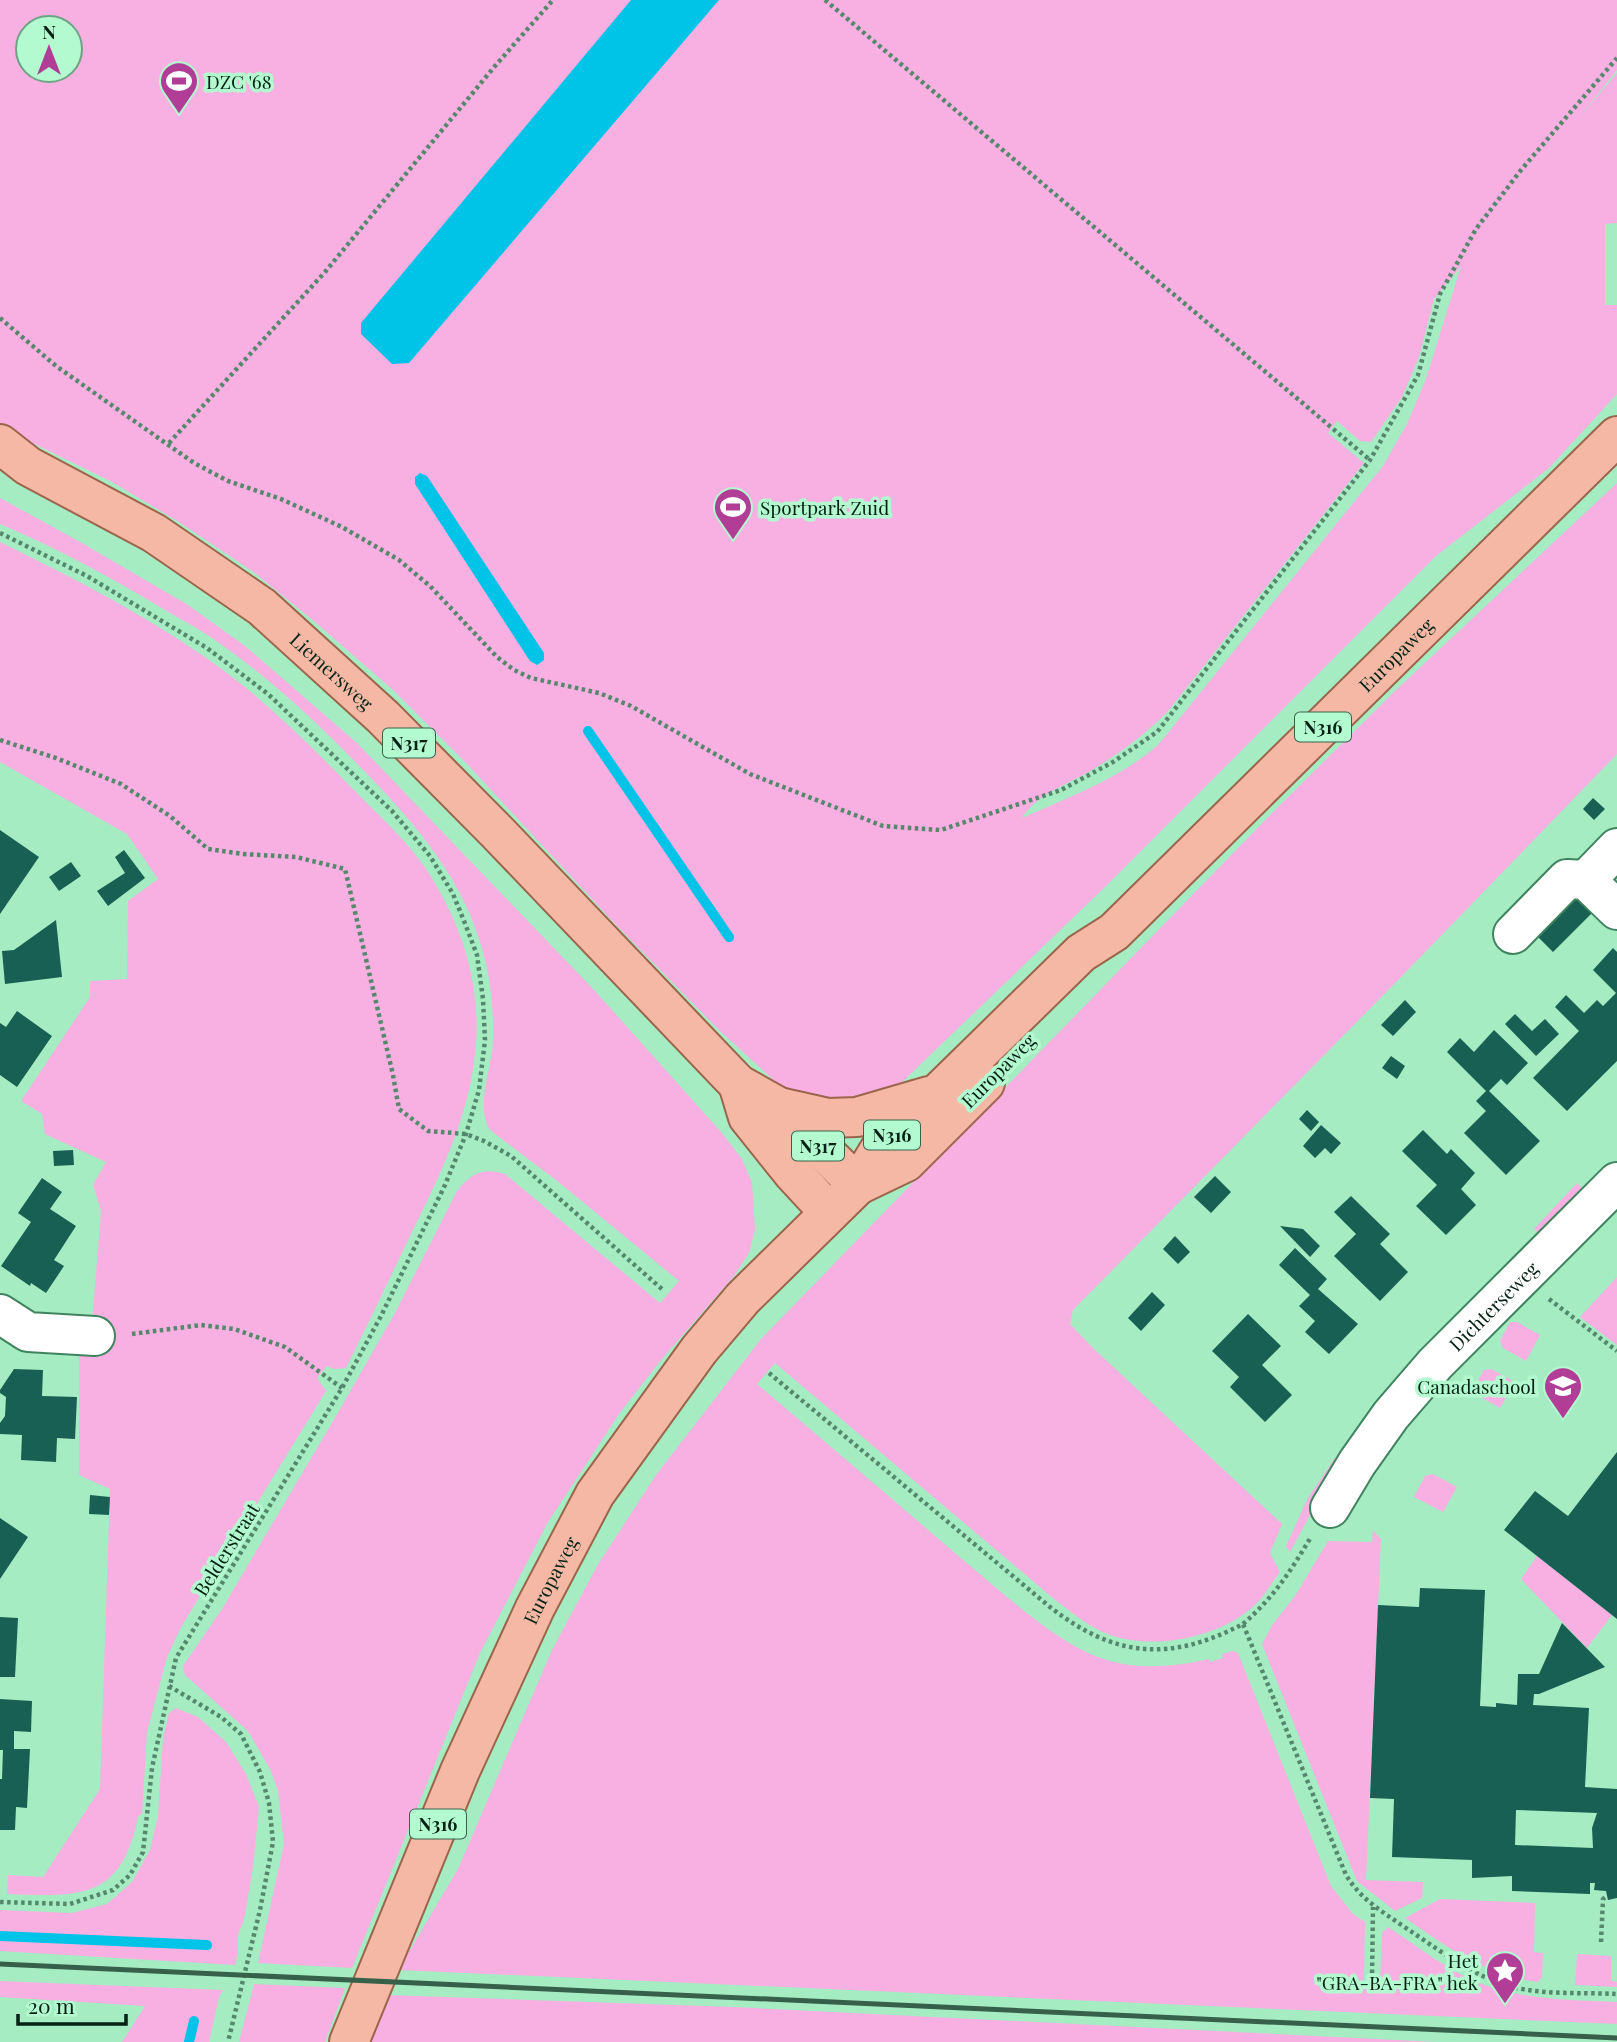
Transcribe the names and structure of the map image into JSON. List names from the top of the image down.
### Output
{
  "streets": {
    "main road": [
      "Europaweg",
      "Liemersweg",
      "N316",
      "N317"
    ],
    "street": ["Dichterseweg"],
    "path": ["Belderstraat"]
  },
  "crossings": [
    ["Europaweg", "Liemersweg"]
  ],
  "places": {
    "sports": ["DZC '68", "Sportpark Zuid"],
    "school or university": ["Canadaschool"],
    "place": ["Het \"GRA-BA-FRA\" hek"]
  },
  "scale_bar": "20 m",
  "north": "top"
}
